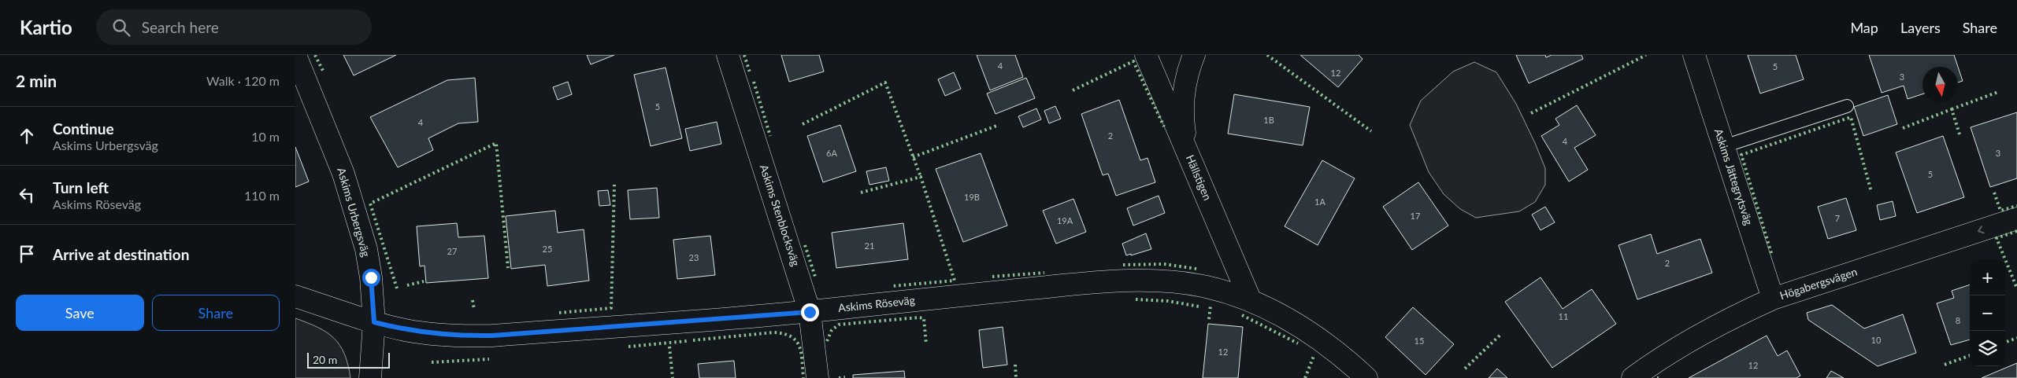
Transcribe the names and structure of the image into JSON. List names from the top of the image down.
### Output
{
  "streets": {
    "street": [
      "Askims Jättegrytsväg",
      "Hällstigen",
      "Askims Urbergsväg",
      "Askims Stenblocksväg",
      "Högabergsvägen",
      "Askims Röseväg"
    ]
  },
  "crossings": [
    ["Askims Jättegrytsväg", "Högabergsvägen"],
    ["Hällstigen", "Askims Röseväg"],
    ["Askims Urbergsväg", "Askims Röseväg"],
    ["Askims Stenblocksväg", "Askims Röseväg"]
  ],
  "one_way": ["Högabergsvägen"],
  "house_numbers": [
    "4",
    "5",
    "12",
    "3",
    "5",
    "1B",
    "4",
    "2",
    "4",
    "6A",
    "3",
    "5",
    "19B",
    "1A",
    "17",
    "7",
    "19A",
    "21",
    "25",
    "27",
    "23",
    "2",
    "11",
    "8",
    "10",
    "15",
    "12",
    "12"
  ],
  "scale_bar": "20 m",
  "north": "bottom",
  "page": {
    "header": "Kartio",
    "search": "Search here",
    "nav": ["Map", "Layers", "Share"],
    "heading": ["2 min", "Walk · 120 m"],
    "list": [
      ["Continue", "Askims Urbergsväg", "10 m"],
      ["Turn left", "Askims Röseväg", "110 m"],
      "Arrive at destination"
    ],
    "map_buttons": ["+", "−"],
    "buttons": ["Save", "Share"],
    "scale": "20 m"
  }
}
